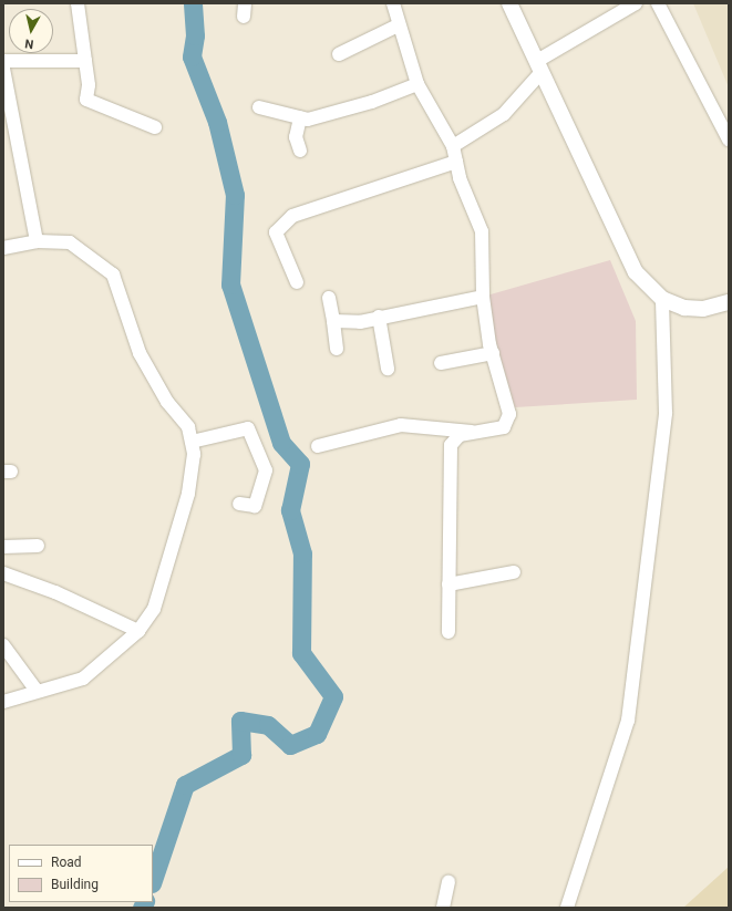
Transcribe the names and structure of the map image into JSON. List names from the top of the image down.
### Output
{
  "legend": ["Road", "Building"],
  "north": "bottom"
}
